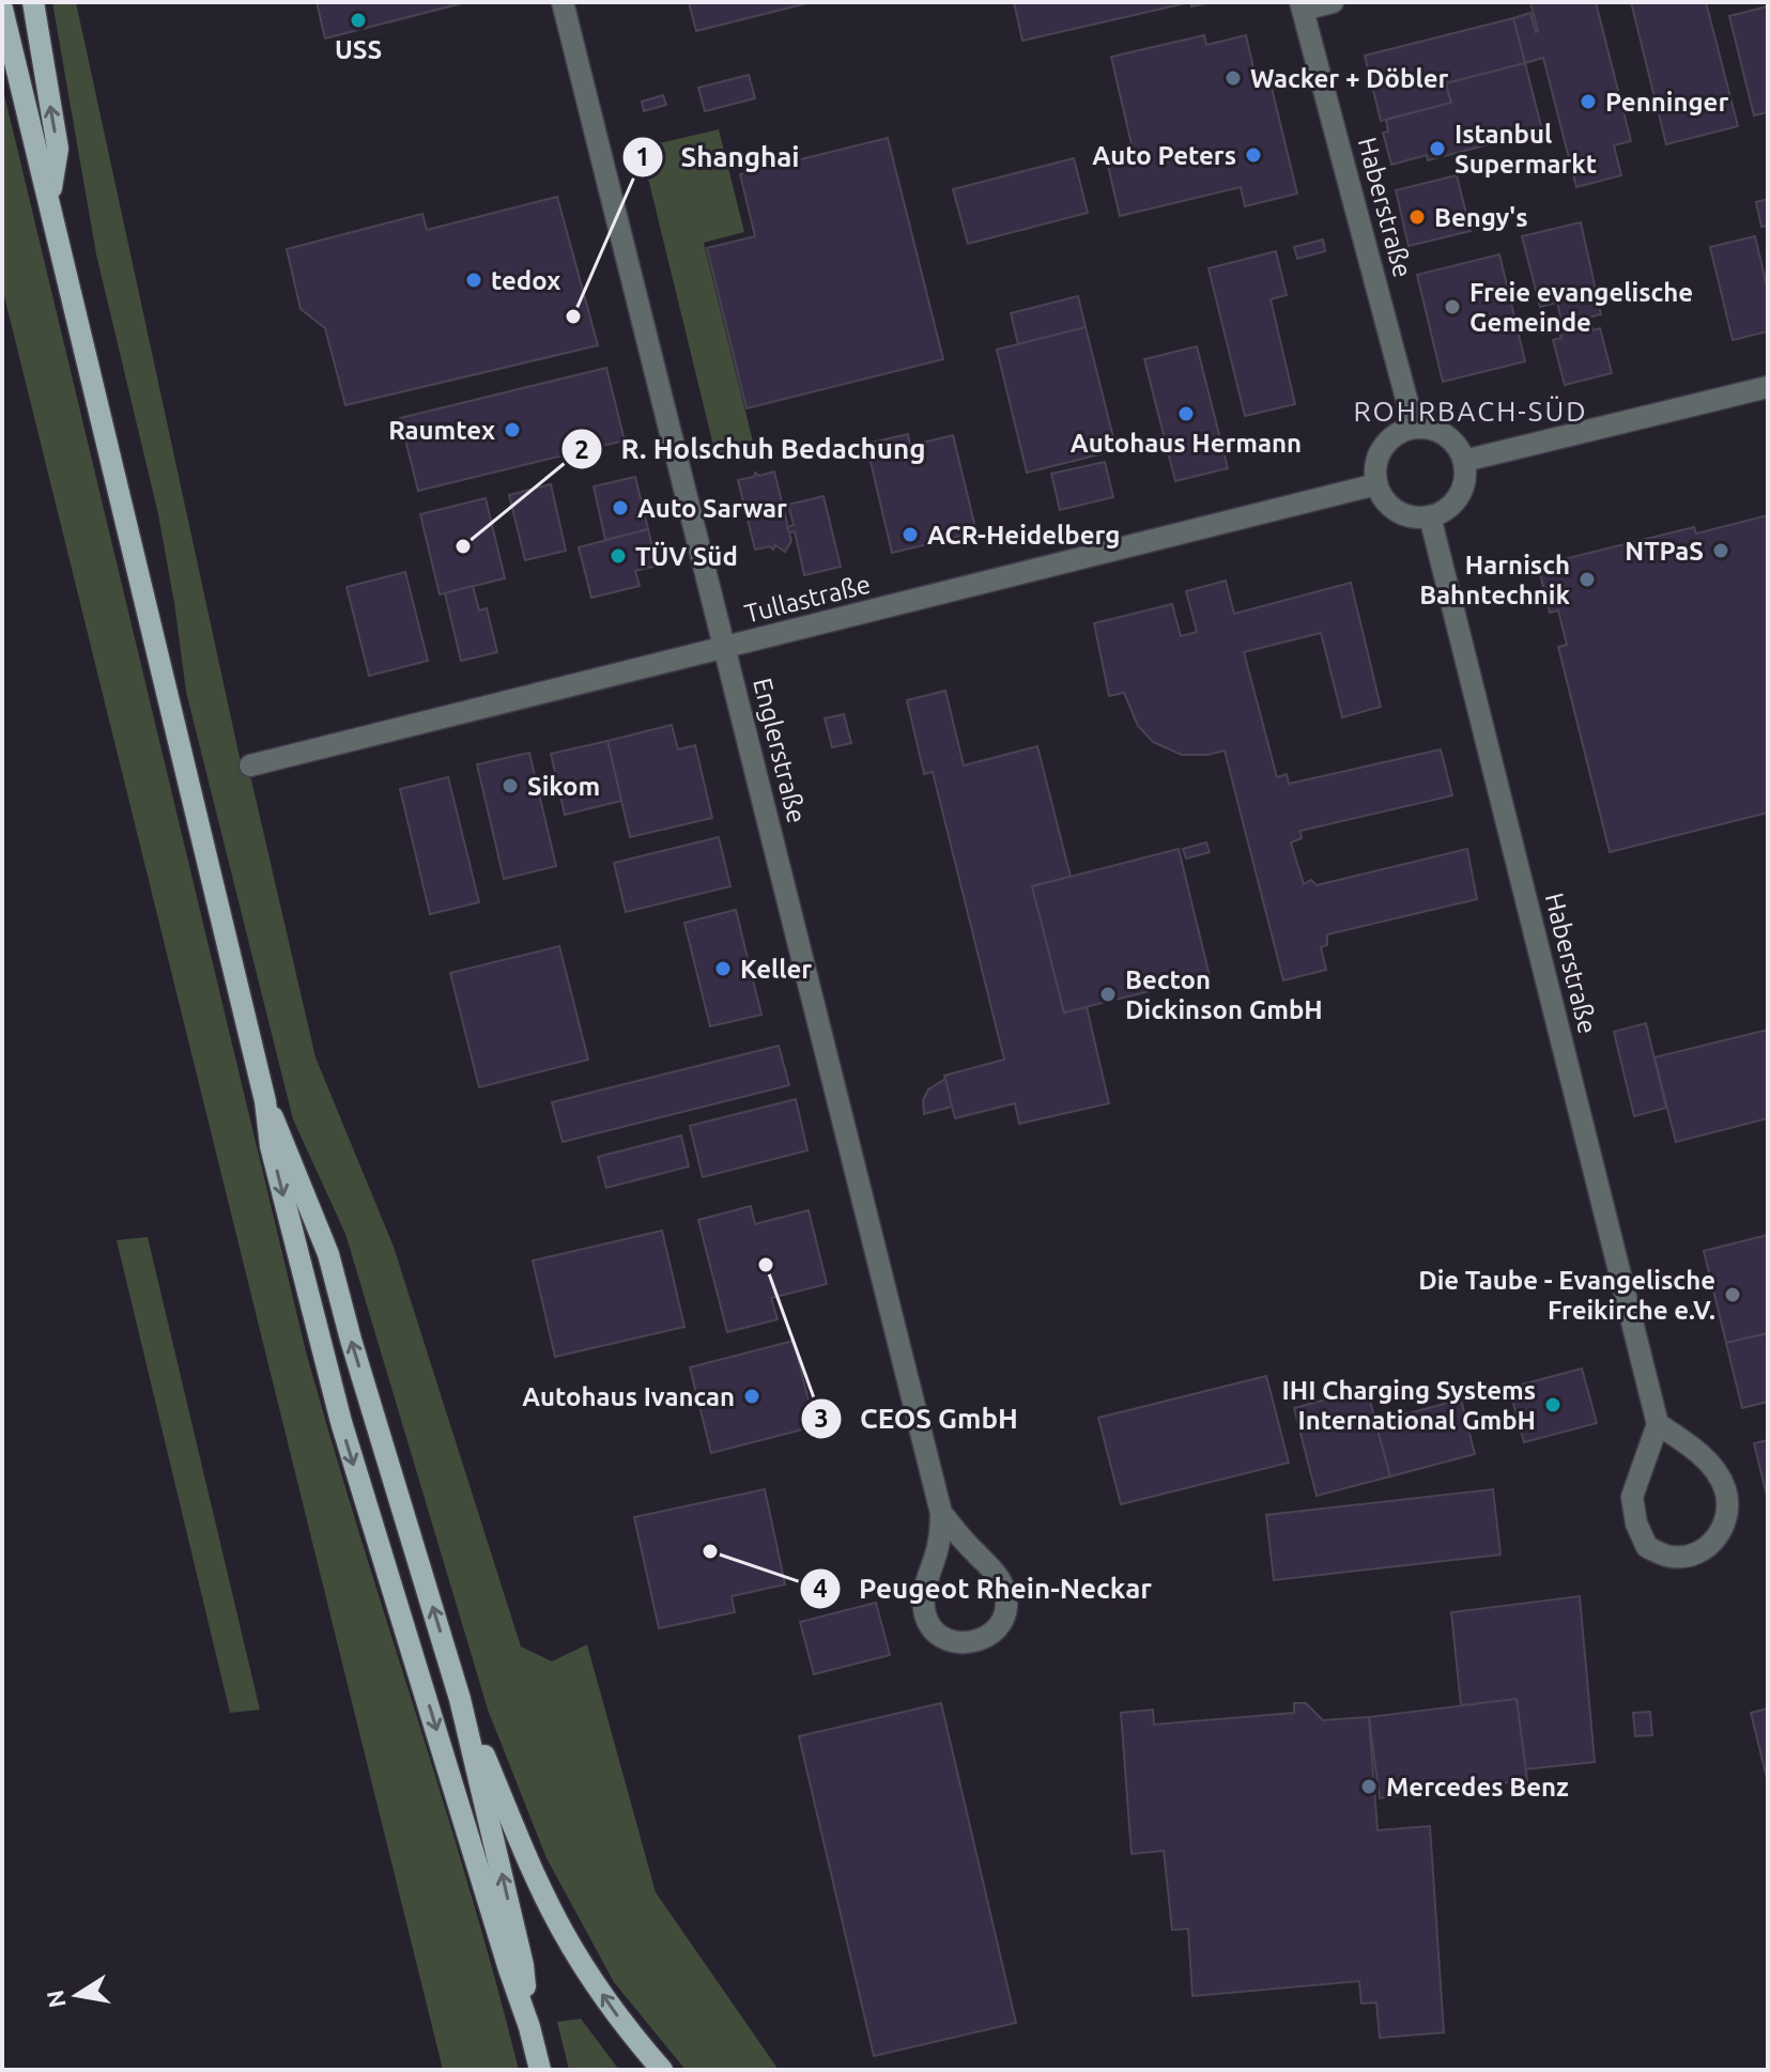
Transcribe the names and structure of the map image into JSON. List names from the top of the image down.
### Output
{
  "streets": {
    "street": ["Haberstraße", "Tullastraße", "Englerstraße"]
  },
  "crossings": [
    ["Haberstraße", "Tullastraße"],
    ["Tullastraße", "Englerstraße"]
  ],
  "districts": ["ROHRBACH-SÜD"],
  "places": [
    "USS",
    "Wacker + Döbler",
    "Penninger",
    "Istanbul Supermarkt",
    "Auto Peters",
    "Bengy's",
    "tedox",
    "Freie evangelische Gemeinde",
    "Shanghai",
    "Autohaus Hermann",
    "Raumtex",
    "Auto Sarwar",
    "ACR-Heidelberg",
    "R. Holschuh Bedachung",
    "NTPaS",
    "TÜV Süd",
    "Harnisch Bahntechnik",
    "Sikom",
    "Keller",
    "Becton Dickinson GmbH",
    "CEOS GmbH",
    "Die Taube - Evangelische Freikirche e.V.",
    "Autohaus Ivancan",
    "IHI Charging Systems International GmbH",
    "Peugeot Rhein-Neckar",
    "Mercedes Benz"
  ],
  "north": "left"
}
